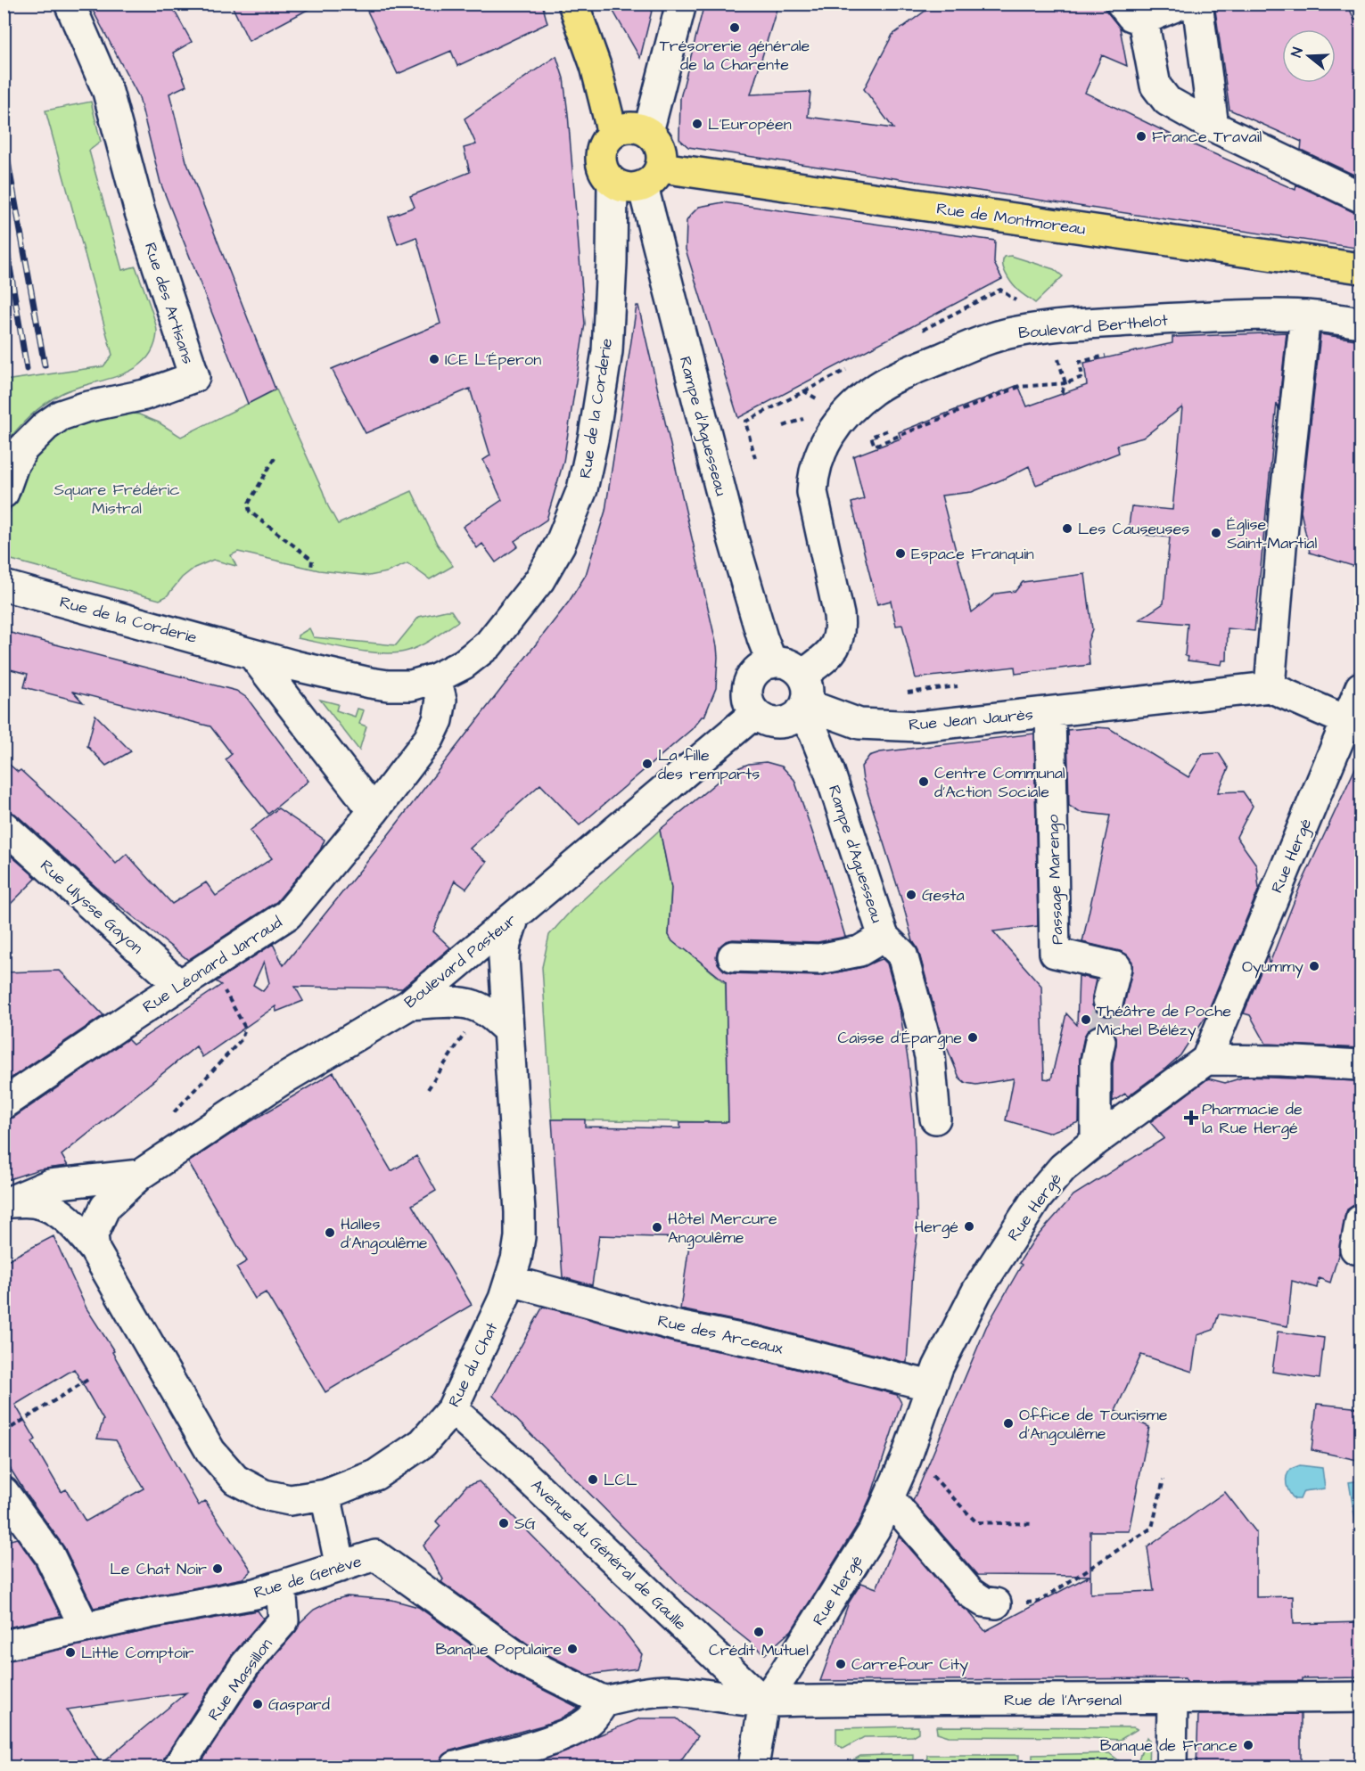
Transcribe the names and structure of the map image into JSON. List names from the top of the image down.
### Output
{
  "streets": {
    "main road": ["Rue de Montmoreau"],
    "street": [
      "Rue des Artisans",
      "Boulevard Berthelot",
      "Rue de la Corderie",
      "Rampe d'Aguesseau",
      "Rue Jean Jaurès",
      "Rue Hergé",
      "Passage Marengo",
      "Rue Ulysse Gayon",
      "Boulevard Pasteur",
      "Rue Léonard Jarraud",
      "Rue des Arceaux",
      "Rue du Chat",
      "Avenue du Général de Gaulle",
      "Rue de Genève",
      "Rue Massillon",
      "Rue de l'Arsenal"
    ]
  },
  "crossings": [
    ["Rue de Montmoreau", "Rue de la Corderie"],
    ["Rue de Montmoreau", "Rampe d'Aguesseau"],
    ["Boulevard Berthelot", "Rampe d'Aguesseau"],
    ["Boulevard Berthelot", "Rue Jean Jaurès"],
    ["Boulevard Berthelot", "Boulevard Pasteur"],
    ["Rue de la Corderie", "Rampe d'Aguesseau"],
    ["Rue de la Corderie", "Rue Léonard Jarraud"],
    ["Rampe d'Aguesseau", "Rue Jean Jaurès"],
    ["Rampe d'Aguesseau", "Boulevard Pasteur"],
    ["Rue Jean Jaurès", "Passage Marengo"],
    ["Rue Jean Jaurès", "Boulevard Pasteur"],
    ["Rue Hergé", "Rue des Arceaux"],
    ["Rue Hergé", "Avenue du Général de Gaulle"],
    ["Rue Hergé", "Rue de l'Arsenal"],
    ["Rue Ulysse Gayon", "Rue Léonard Jarraud"],
    ["Boulevard Pasteur", "Rue du Chat"],
    ["Rue des Arceaux", "Rue du Chat"],
    ["Rue du Chat", "Avenue du Général de Gaulle"],
    ["Avenue du Général de Gaulle", "Rue de l'Arsenal"],
    ["Rue de Genève", "Rue Massillon"],
    ["Rue de Genève", "Rue de l'Arsenal"]
  ],
  "parks": ["Square Frédéric Mistral"],
  "places": {
    "other": [
      "Trésorerie générale de la Charente",
      "L'Européen",
      "France Travail",
      "ICE L’Éperon",
      "Les Causeuses",
      "Église Saint-Martial",
      "Espace Franquin",
      "La fille des remparts",
      "Centre Communal d'Action Sociale",
      "Gesta",
      "Oyummy",
      "Théâtre de Poche Michel Bélézy",
      "Caisse d'Épargne",
      "Hergé",
      "Hôtel Mercure Angoulême",
      "Halles d'Angoulême",
      "Office de Tourisme d'Angoulême",
      "LCL",
      "SG",
      "Le Chat Noir",
      "Crédit Mutuel",
      "Banque Populaire",
      "Little Comptoir",
      "Carrefour City",
      "Gaspard",
      "Banque de France"
    ],
    "health": ["Pharmacie de la Rue Hergé"]
  },
  "north": "left"
}
